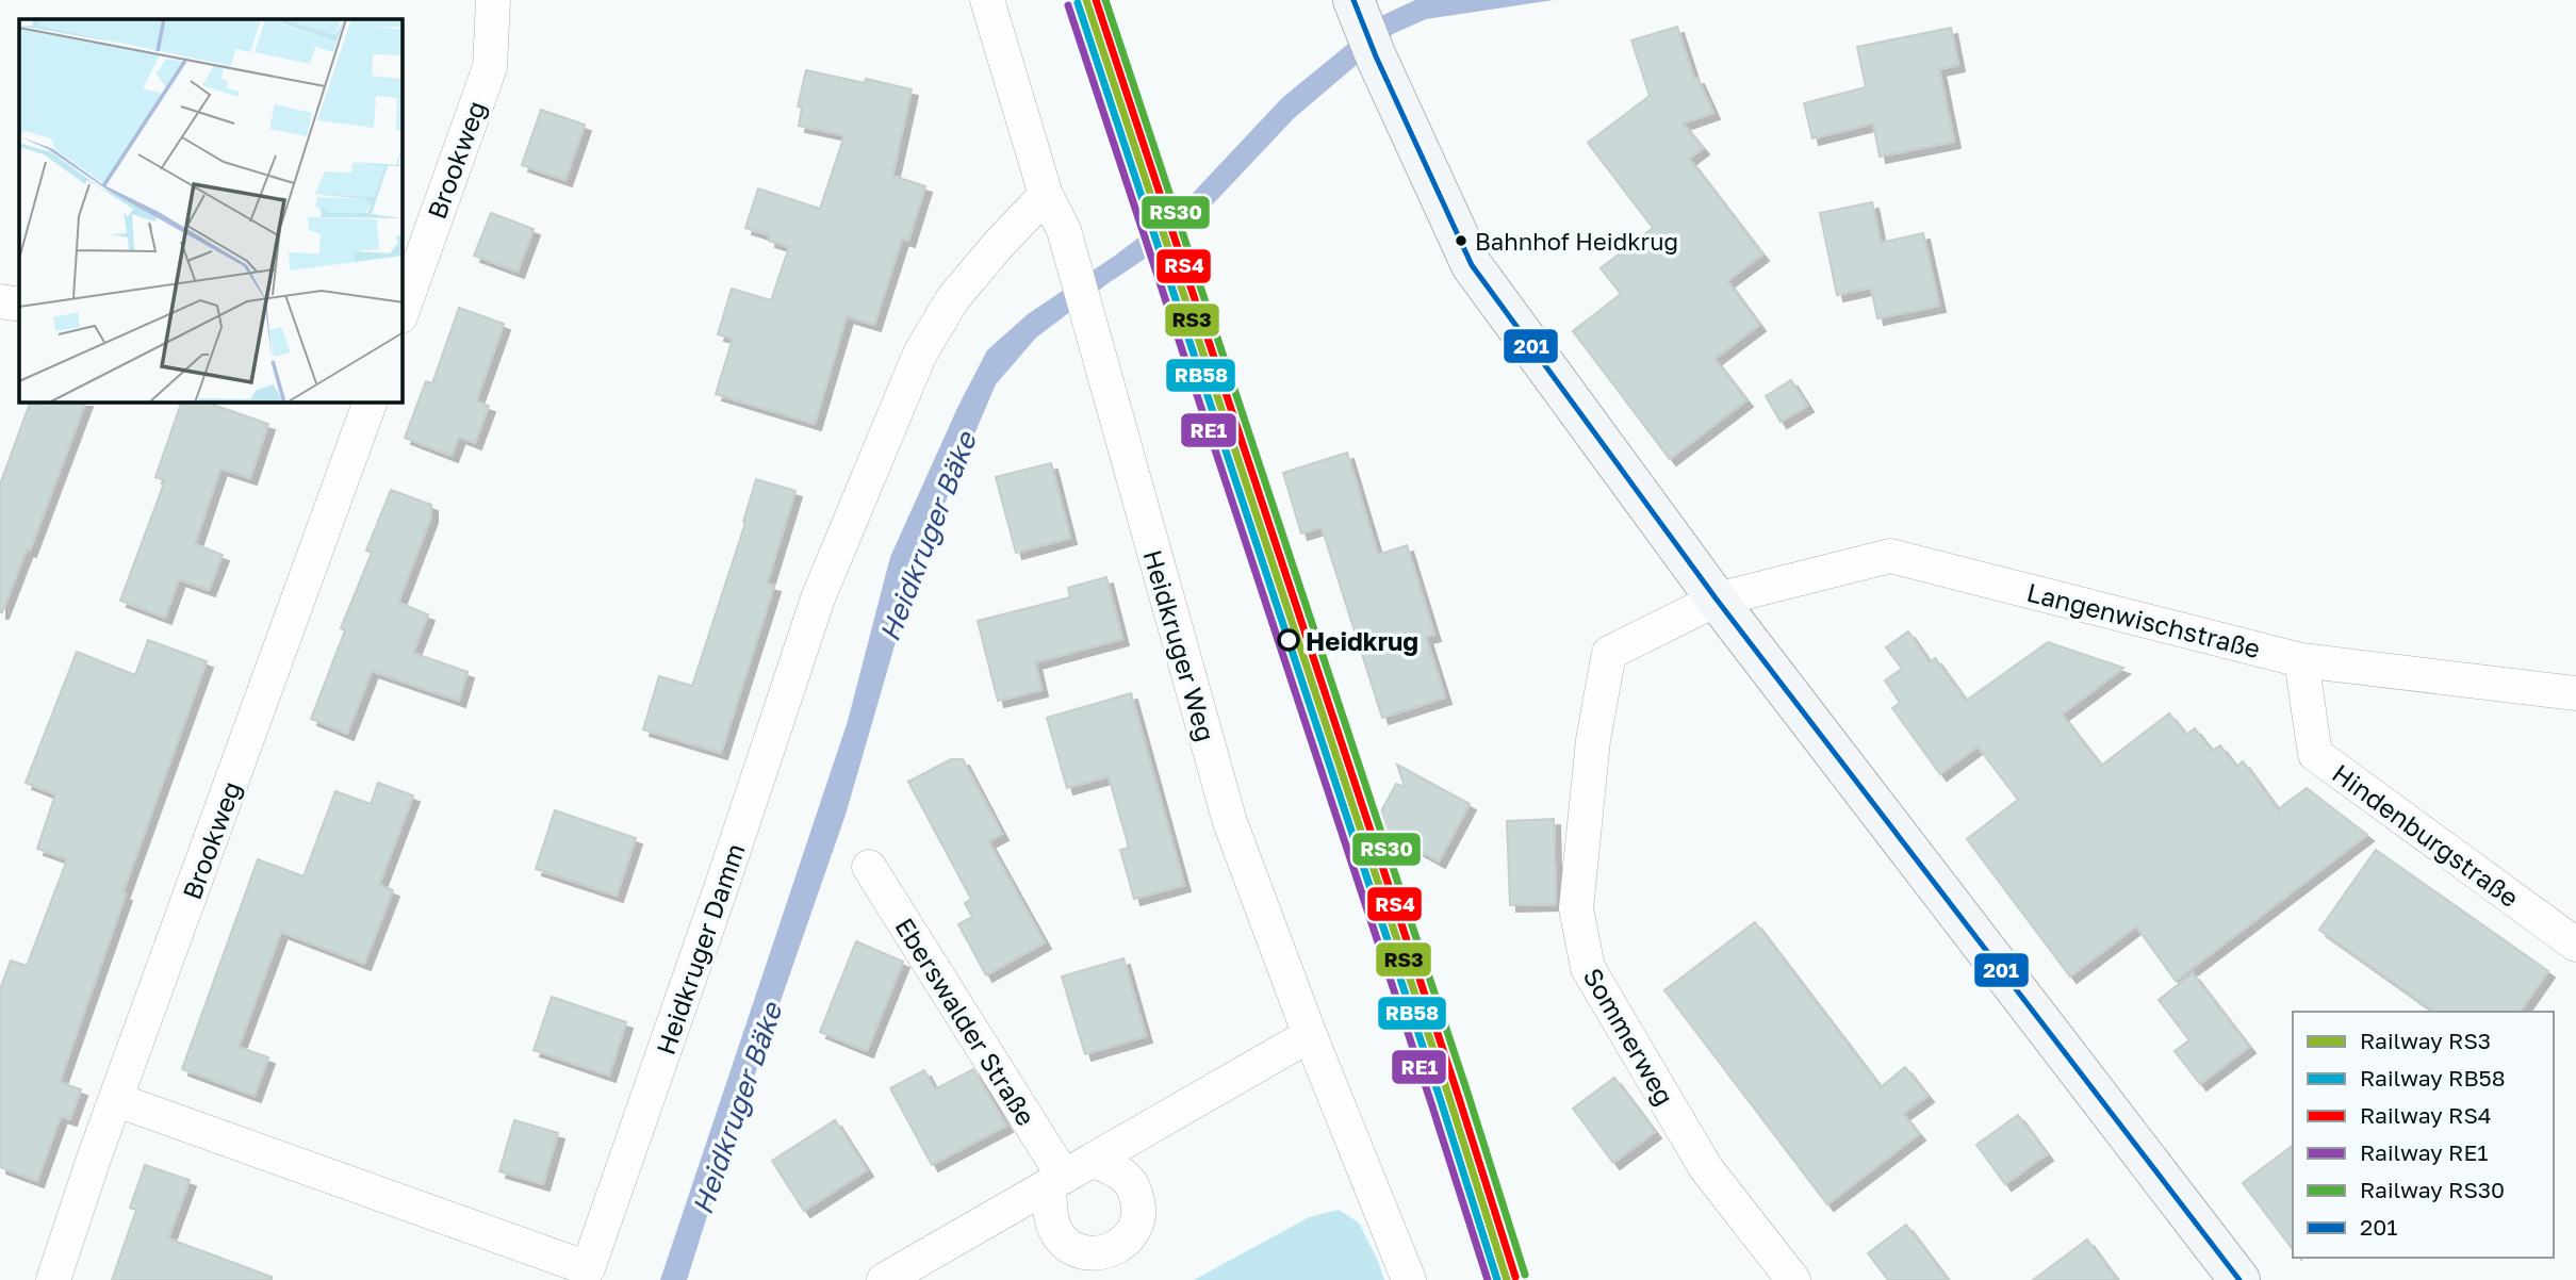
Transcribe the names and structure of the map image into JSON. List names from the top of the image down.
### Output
{
  "streets": {
    "street": [
      "Brookweg",
      "Langenwischstraße",
      "Heidkruger Weg",
      "Hindenburgstraße",
      "Heidkruger Damm",
      "Eberswalder Straße",
      "Sommerweg"
    ]
  },
  "crossings": [
    ["Brookweg", "Heidkruger Damm"],
    ["Langenwischstraße", "Hindenburgstraße"],
    ["Langenwischstraße", "Sommerweg"],
    ["Heidkruger Weg", "Heidkruger Damm"]
  ],
  "water": ["Heidkruger Bäke"],
  "places": ["Bahnhof Heidkrug", "Heidkrug"],
  "lines": [
    "rail line RS3",
    "rail line RS4",
    "rail line RS30",
    "transit line 201",
    "rail line RB58",
    "rail line RE1"
  ],
  "legend": [
    "Railway RS3",
    "Railway RB58",
    "Railway RS4",
    "Railway RE1",
    "Railway RS30",
    "201"
  ]
}
